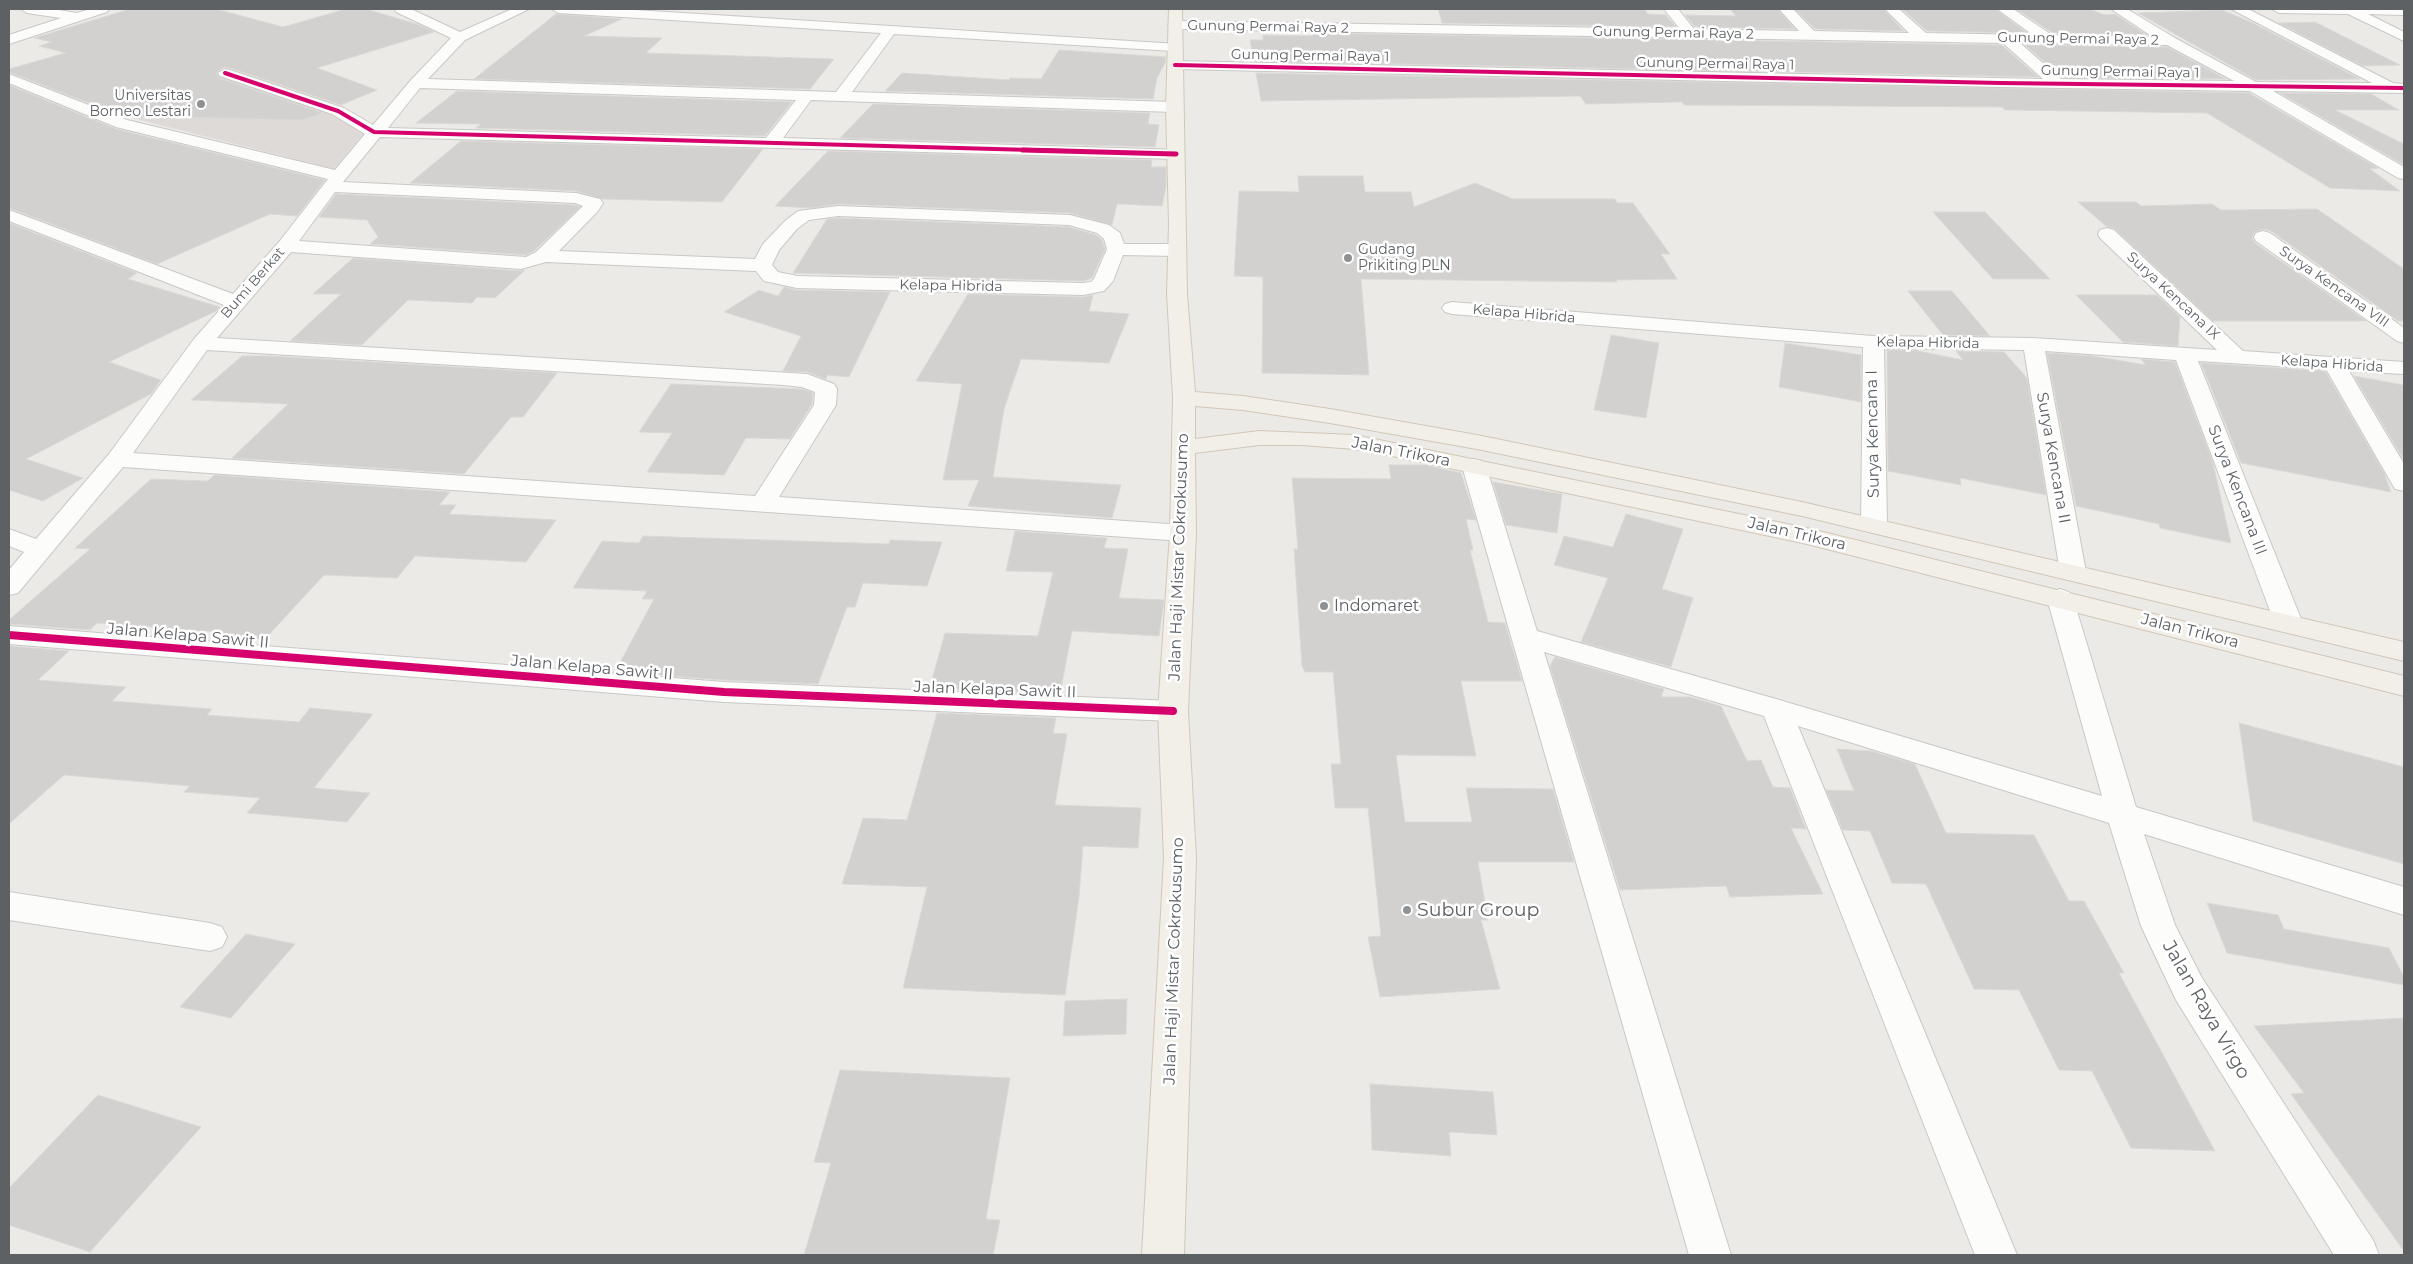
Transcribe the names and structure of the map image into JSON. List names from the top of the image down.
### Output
{
  "streets": {
    "main road": ["Jalan Trikora", "Jalan Haji Mistar Cokrokusumo"],
    "street": [
      "Gunung Permai Raya 2",
      "Gunung Permai Raya 1",
      "Bumi Berkat",
      "Kelapa Hibrida",
      "Surya Kencana VIII",
      "Surya Kencana IX",
      "Surya Kencana I",
      "Surya Kencana II",
      "Surya Kencana III",
      "Jalan Kelapa Sawit II",
      "Jalan Raya Virgo"
    ]
  },
  "crossings": [
    ["Gunung Permai Raya 2", "Gunung Permai Raya 1"],
    ["Gunung Permai Raya 2", "Jalan Haji Mistar Cokrokusumo"],
    ["Gunung Permai Raya 1", "Jalan Haji Mistar Cokrokusumo"],
    ["Kelapa Hibrida", "Surya Kencana IX"],
    ["Kelapa Hibrida", "Surya Kencana I"],
    ["Kelapa Hibrida", "Surya Kencana II"],
    ["Kelapa Hibrida", "Surya Kencana III"],
    ["Surya Kencana I", "Jalan Trikora"],
    ["Jalan Trikora", "Surya Kencana II"],
    ["Jalan Trikora", "Surya Kencana III"],
    ["Jalan Trikora", "Jalan Haji Mistar Cokrokusumo"],
    ["Jalan Trikora", "Jalan Raya Virgo"],
    ["Surya Kencana II", "Jalan Raya Virgo"],
    ["Jalan Haji Mistar Cokrokusumo", "Jalan Kelapa Sawit II"]
  ],
  "places": [
    "Universitas Borneo Lestari",
    "Gudang Prikiting PLN",
    "Indomaret",
    "Subur Group"
  ]
}
